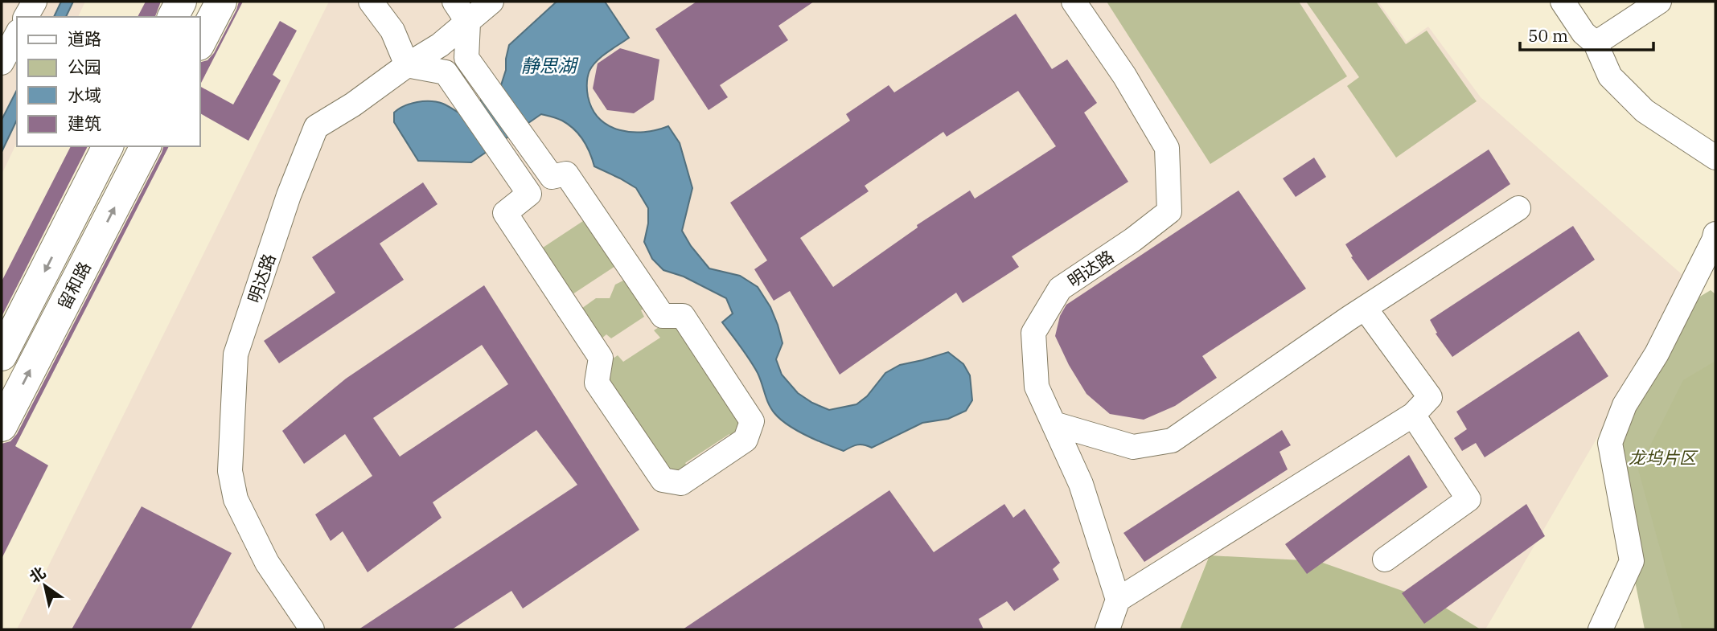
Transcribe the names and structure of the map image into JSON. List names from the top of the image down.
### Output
{
  "streets": {
    "main road": ["留和路"],
    "street": ["明达路"]
  },
  "water": ["静思湖"],
  "parks": ["龙坞片区"],
  "legend": [
    "道路",
    "公园",
    "水域",
    "建筑"
  ],
  "scale_bar": "50 m",
  "north": "top left"
}
